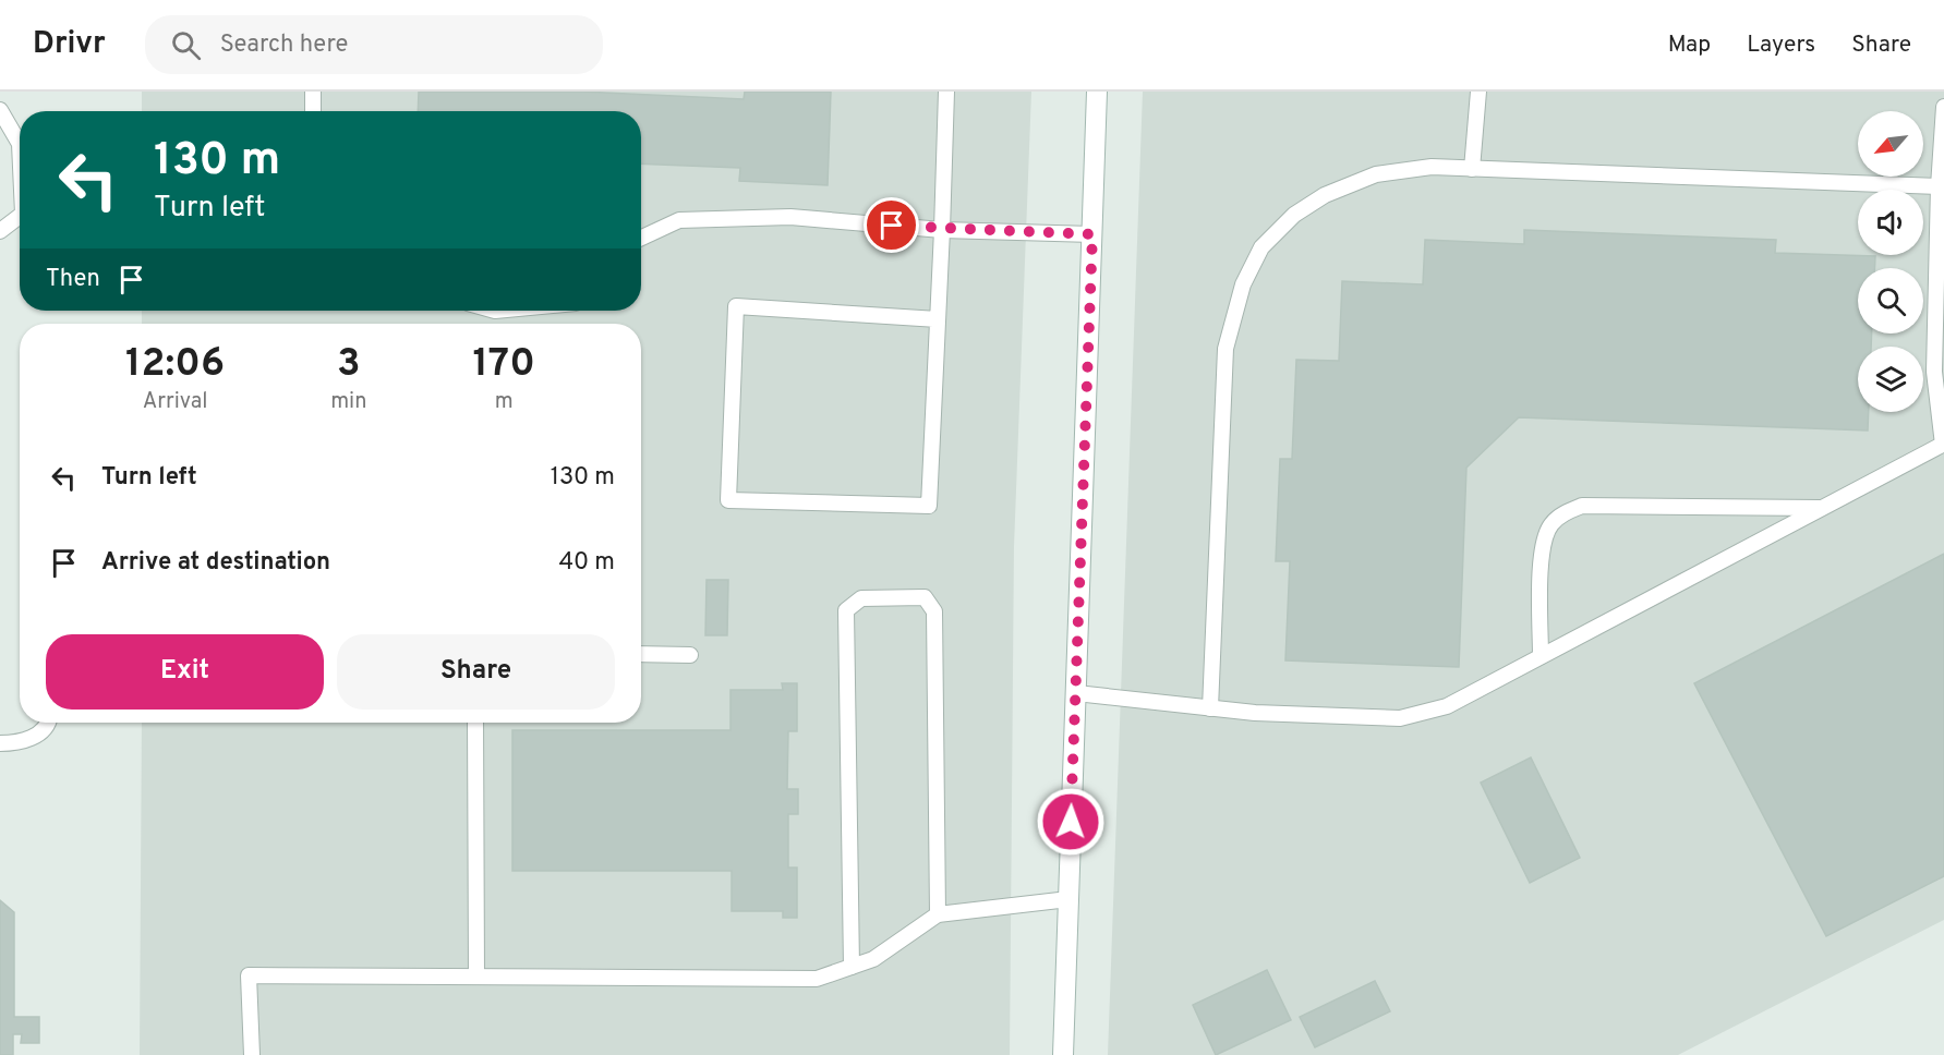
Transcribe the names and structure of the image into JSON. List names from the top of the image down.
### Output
{
  "north": "bottom left",
  "page": {
    "header": "Drivr",
    "search": "Search here",
    "nav": ["Map", "Layers", "Share"],
    "turn": ["130 m", "Turn left"],
    "then": "Then",
    "eta": [
      "12:06",
      "Arrival",
      "3",
      "min",
      "170",
      "m"
    ],
    "list": [
      {
        "name": "Turn left",
        "value": "130 m"
      },
      {
        "name": "Arrive at destination",
        "value": "40 m"
      }
    ],
    "buttons": ["Exit", "Share"]
  }
}
